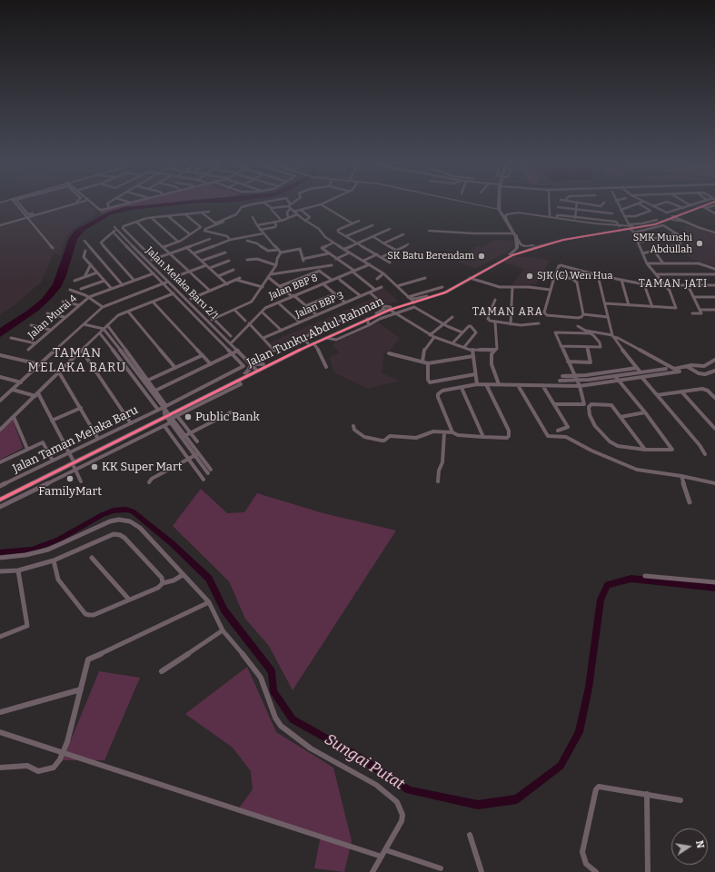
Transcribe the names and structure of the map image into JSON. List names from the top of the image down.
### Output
{
  "streets": {
    "main road": ["Jalan Tunku Abdul Rahman"],
    "street": [
      "Jalan Melaka Baru 2/1",
      "Jalan BBP 8",
      "Jalan BBP 3",
      "Jalan Murai 4",
      "Jalan Taman Melaka Baru"
    ]
  },
  "crossings": [
    ["Jalan Melaka Baru 2/1", "Jalan BBP 8"],
    ["Jalan Melaka Baru 2/1", "Jalan Murai 4"],
    ["Jalan Melaka Baru 2/1", "Jalan Tunku Abdul Rahman"],
    ["Jalan Melaka Baru 2/1", "Jalan Taman Melaka Baru"],
    ["Jalan Tunku Abdul Rahman", "Jalan Taman Melaka Baru"]
  ],
  "districts": ["TAMAN JATI", "TAMAN ARA", "TAMAN MELAKA BARU"],
  "water": ["Sungai Putat"],
  "places": [
    "SMK Munshi Abdullah",
    "SK Batu Berendam",
    "SJK (C) Wen Hua",
    "Public Bank",
    "KK Super Mart",
    "FamilyMart"
  ],
  "north": "right"
}
